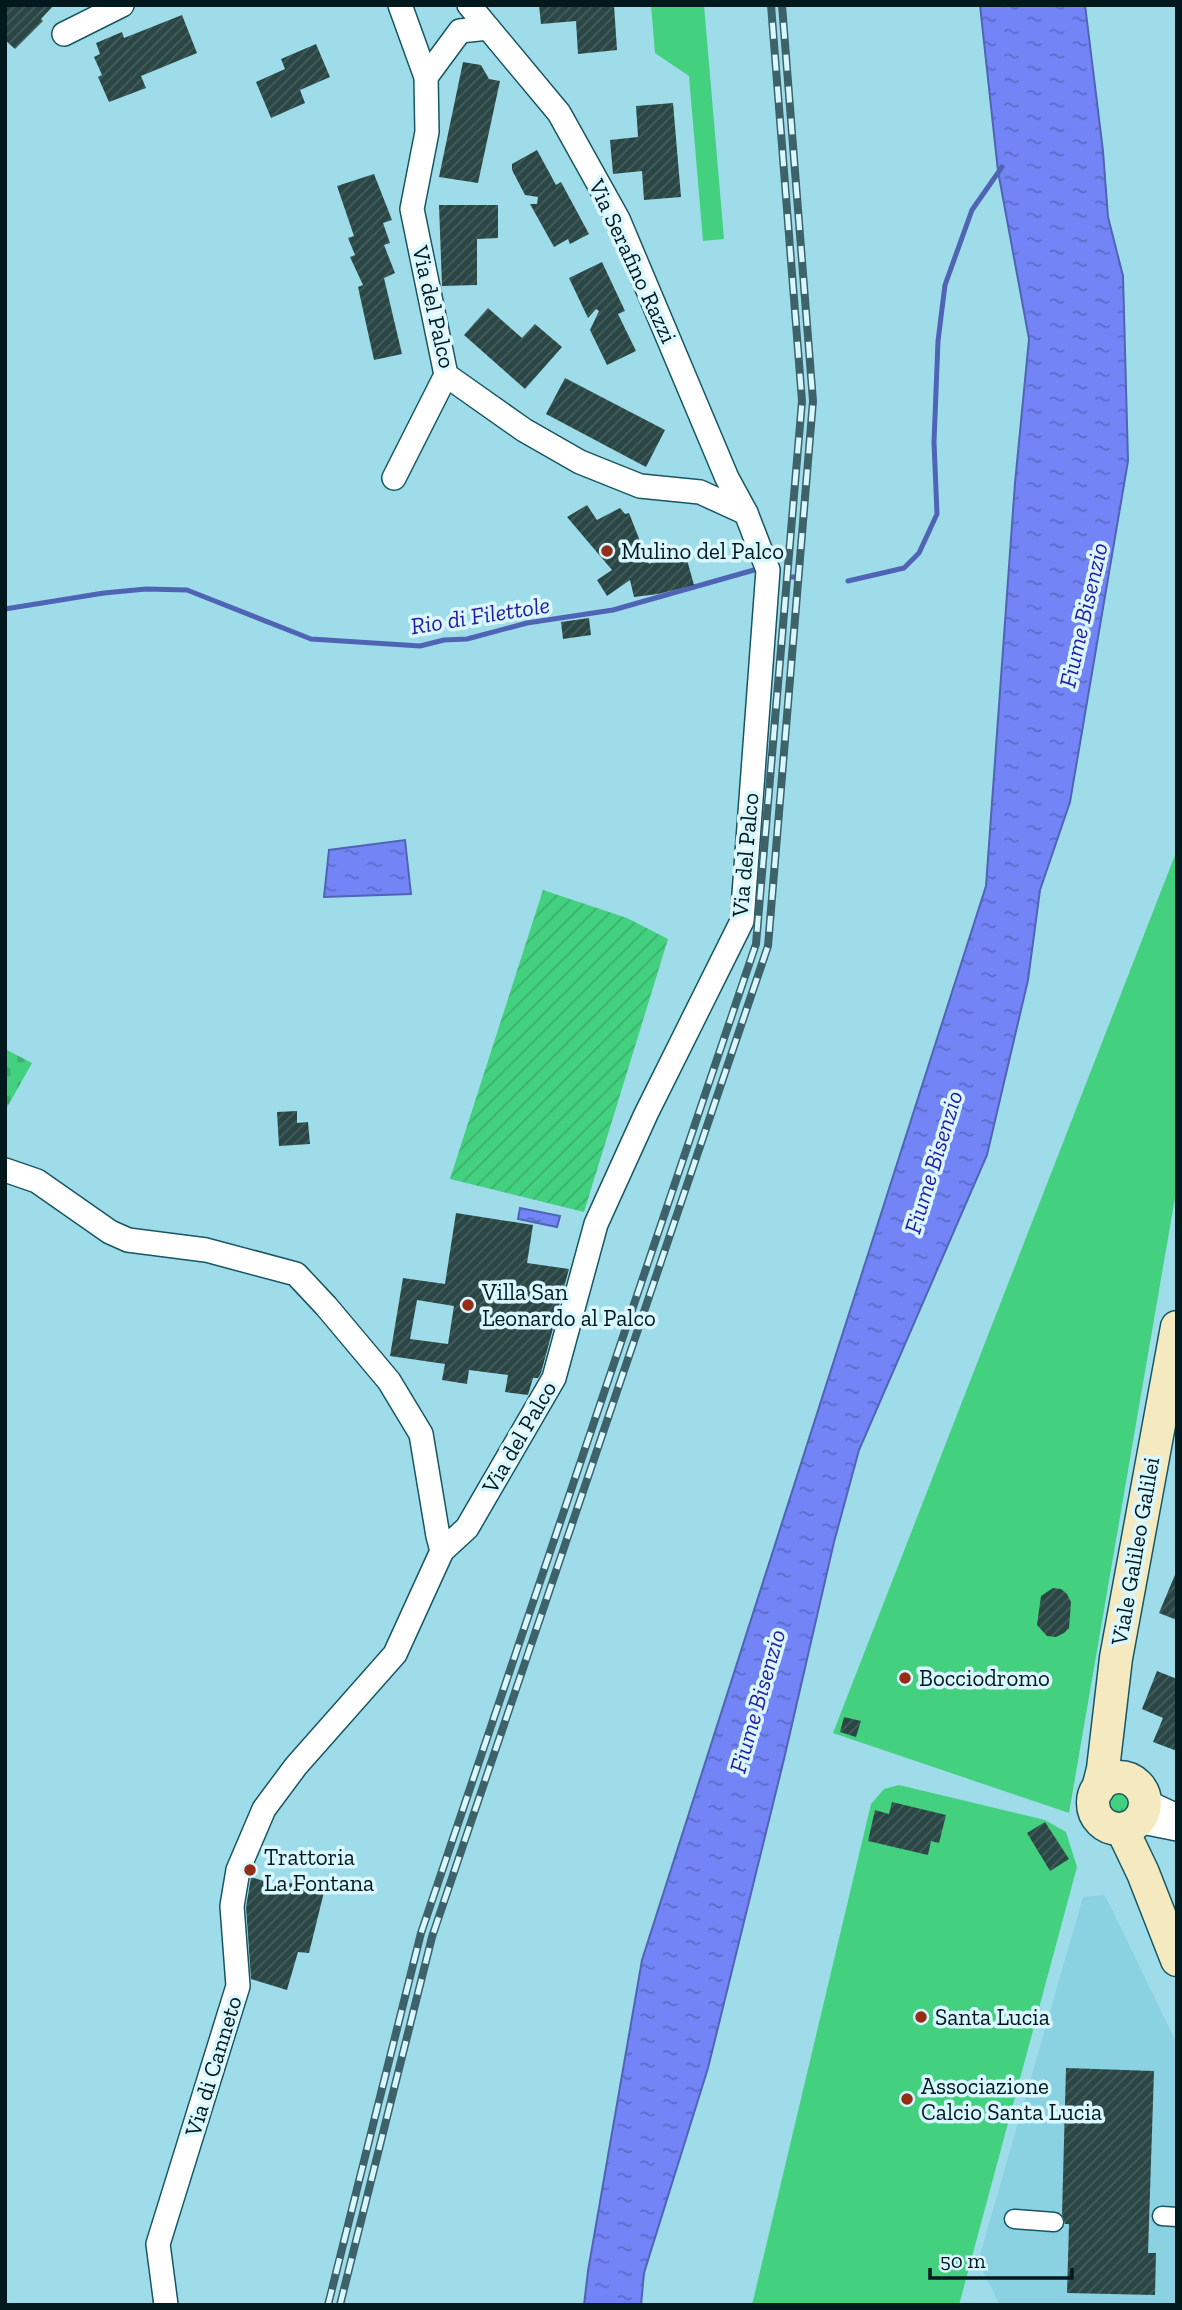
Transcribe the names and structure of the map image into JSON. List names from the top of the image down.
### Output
{
  "streets": {
    "main road": ["Viale Galileo Galilei"],
    "street": ["Via Serafino Razzi", "Via del Palco", "Via di Canneto"]
  },
  "crossings": [
    ["Via Serafino Razzi", "Via del Palco"],
    ["Via del Palco", "Via di Canneto"]
  ],
  "water": ["Rio di Filettole", "Fiume Bisenzio"],
  "places": [
    "Mulino del Palco",
    "Villa San Leonardo al Palco",
    "Bocciodromo",
    "Trattoria La Fontana",
    "Santa Lucia",
    "Associazione Calcio Santa Lucia"
  ],
  "scale_bar": "50 m"
}
